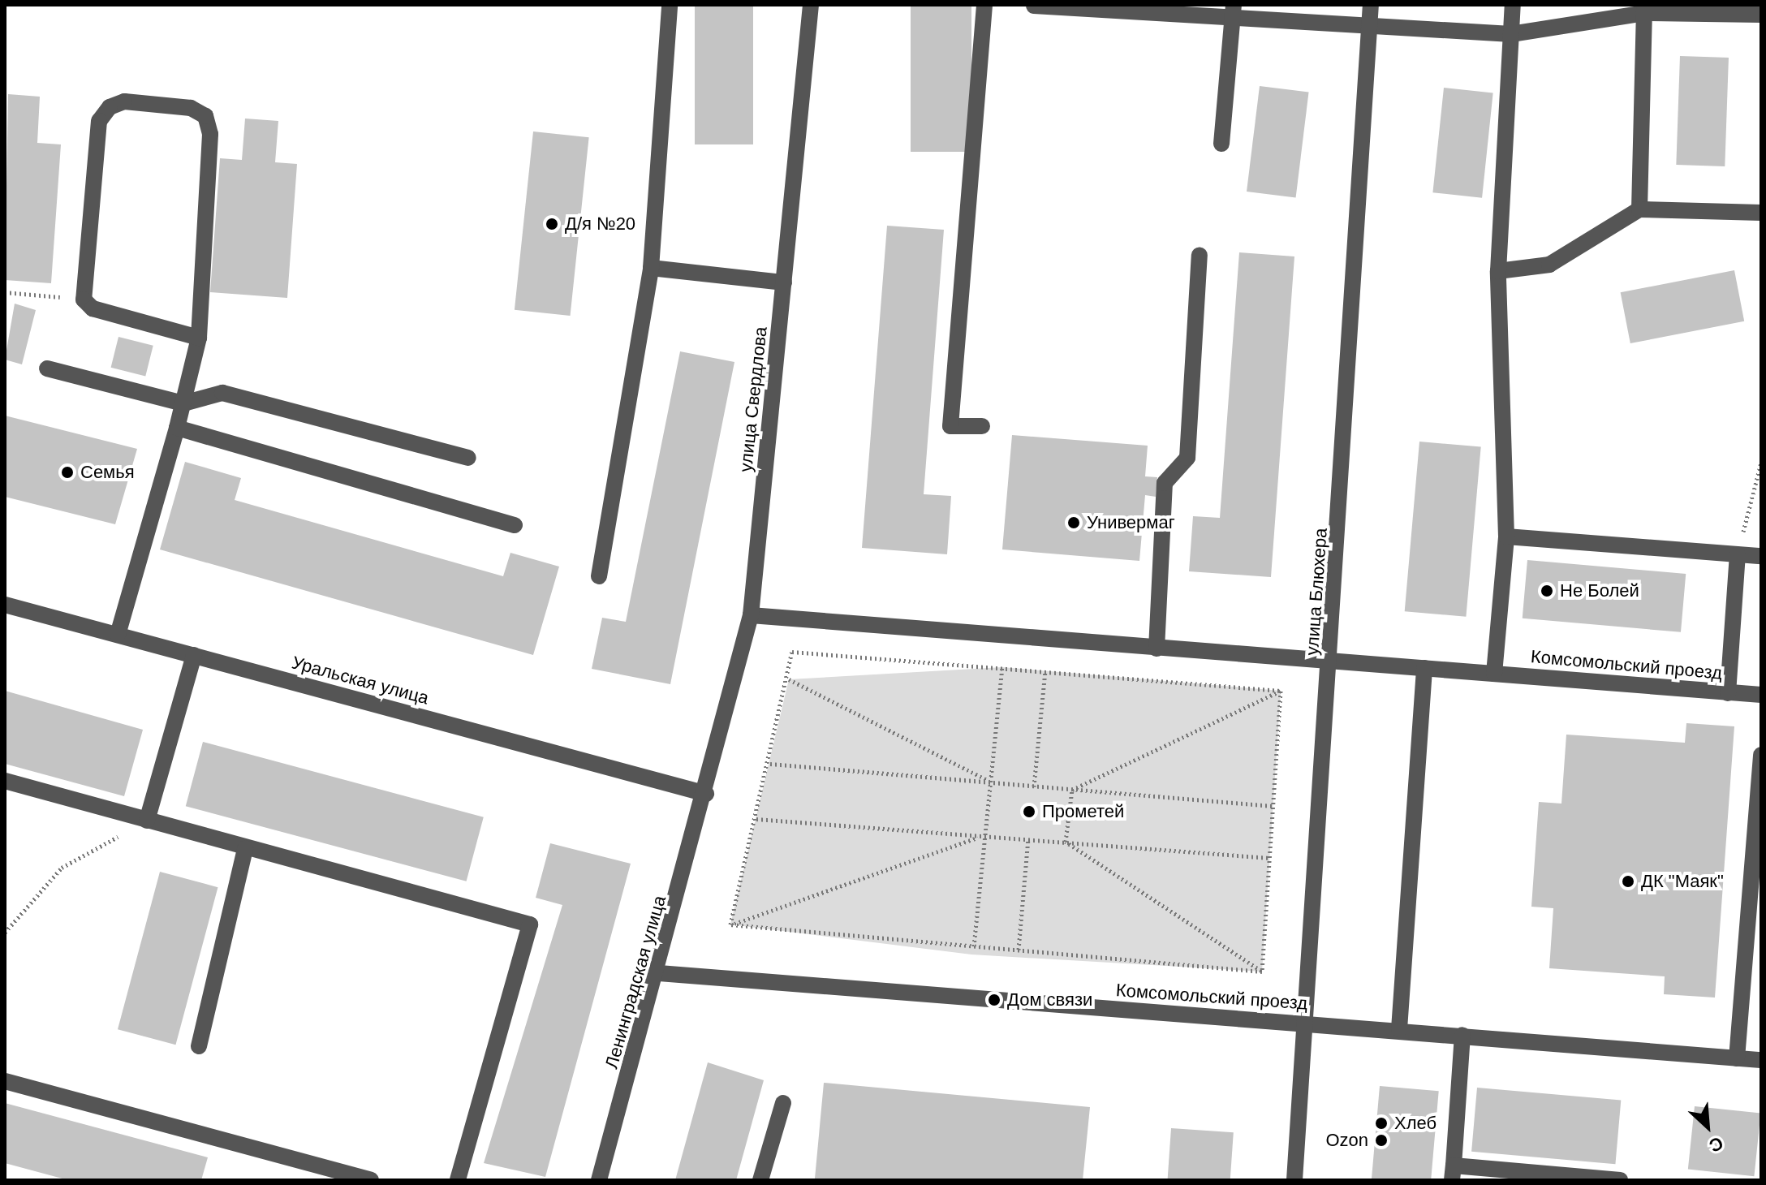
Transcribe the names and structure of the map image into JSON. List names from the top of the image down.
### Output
{
  "streets": {
    "street": [
      "улица Свердлова",
      "улица Блюхера",
      "Комсомольский проезд",
      "Уральская улица",
      "Ленинградская улица"
    ]
  },
  "crossings": [
    ["улица Свердлова", "Комсомольский проезд"],
    ["улица Свердлова", "Уральская улица"],
    ["улица Свердлова", "Ленинградская улица"],
    ["улица Блюхера", "Комсомольский проезд"],
    ["Комсомольский проезд", "Ленинградская улица"],
    ["Уральская улица", "Ленинградская улица"]
  ],
  "places": [
    "Д/я №20",
    "Семья",
    "Универмаг",
    "Не Болей",
    "Прометей",
    "ДК \"Маяк\"",
    "Дом связи",
    "Хлеб",
    "Ozon"
  ],
  "north": "bottom right"
}
